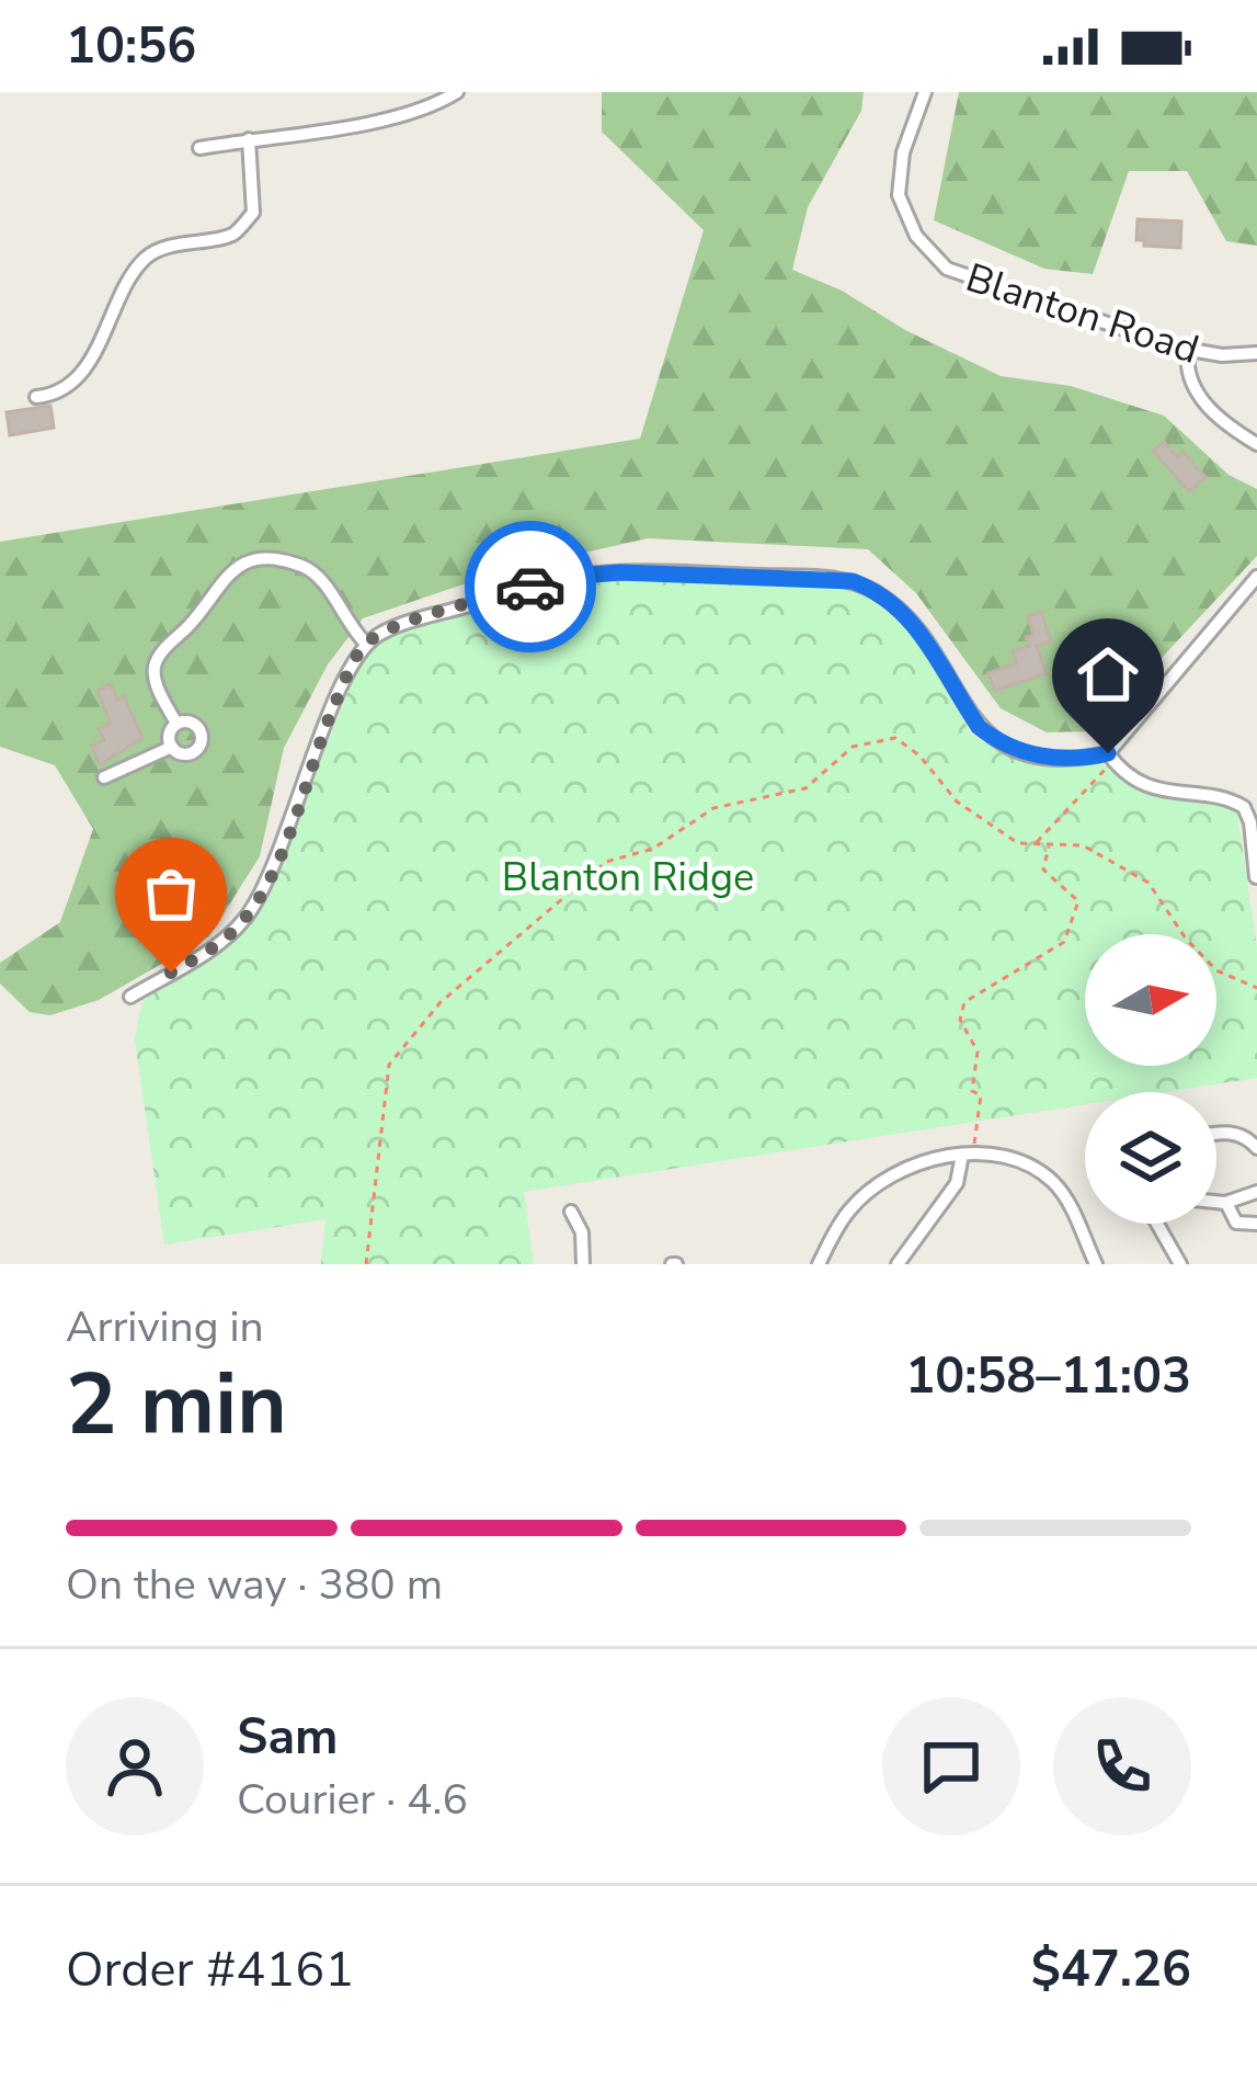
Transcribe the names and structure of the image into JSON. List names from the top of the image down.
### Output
{
  "streets": {
    "street": ["Blanton Road"]
  },
  "parks": ["Blanton Ridge"],
  "north": "right",
  "page": {
    "status": "10:56",
    "heading": ["2 min", "Arriving in", "10:58–11:03"],
    "panel": [
      "Sam",
      "Courier · 4.6",
      "Order #4161",
      "$47.26"
    ],
    "bar": "On the way · 380 m"
  }
}
